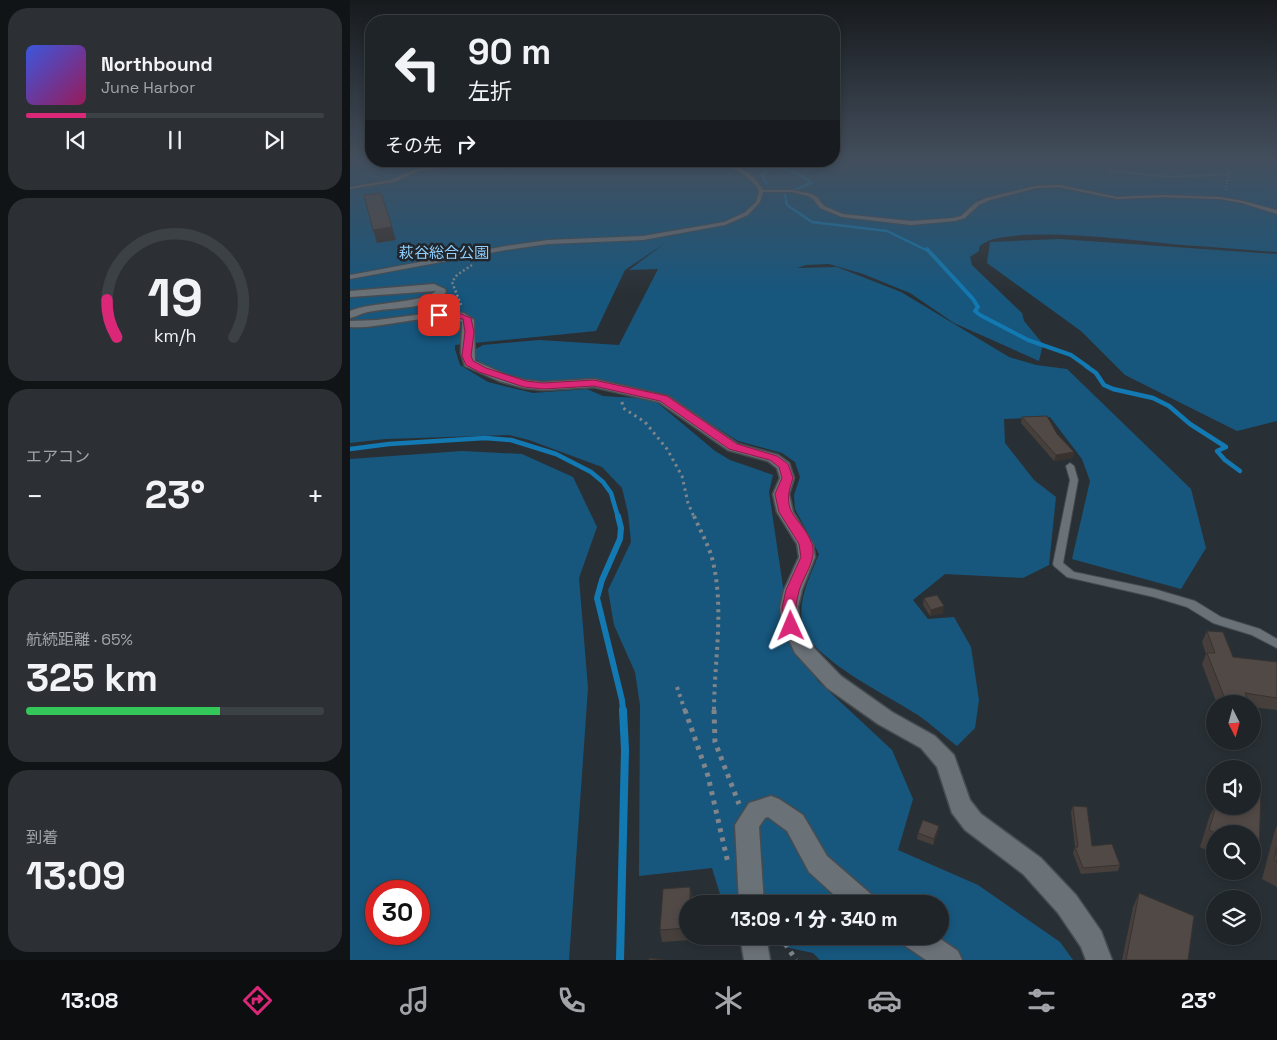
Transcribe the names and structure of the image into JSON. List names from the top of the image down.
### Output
{
  "parks": ["萩谷総合公園"],
  "north": "bottom",
  "page": {
    "turn": ["90 m", "左折"],
    "song": ["Northbound", "June Harbor"],
    "then": "その先",
    "tile": [
      "エアコン",
      ["航続距離 · 65%", "325 km"],
      ["到着", "13:09"]
    ],
    "heat": ["−", "23°", "+"],
    "limit": "30",
    "trip": "13:09 · 1 分 · 340 m",
    "tabs": ["13:08", "23°"],
    "gauge": ["19", "km/h"]
  }
}
